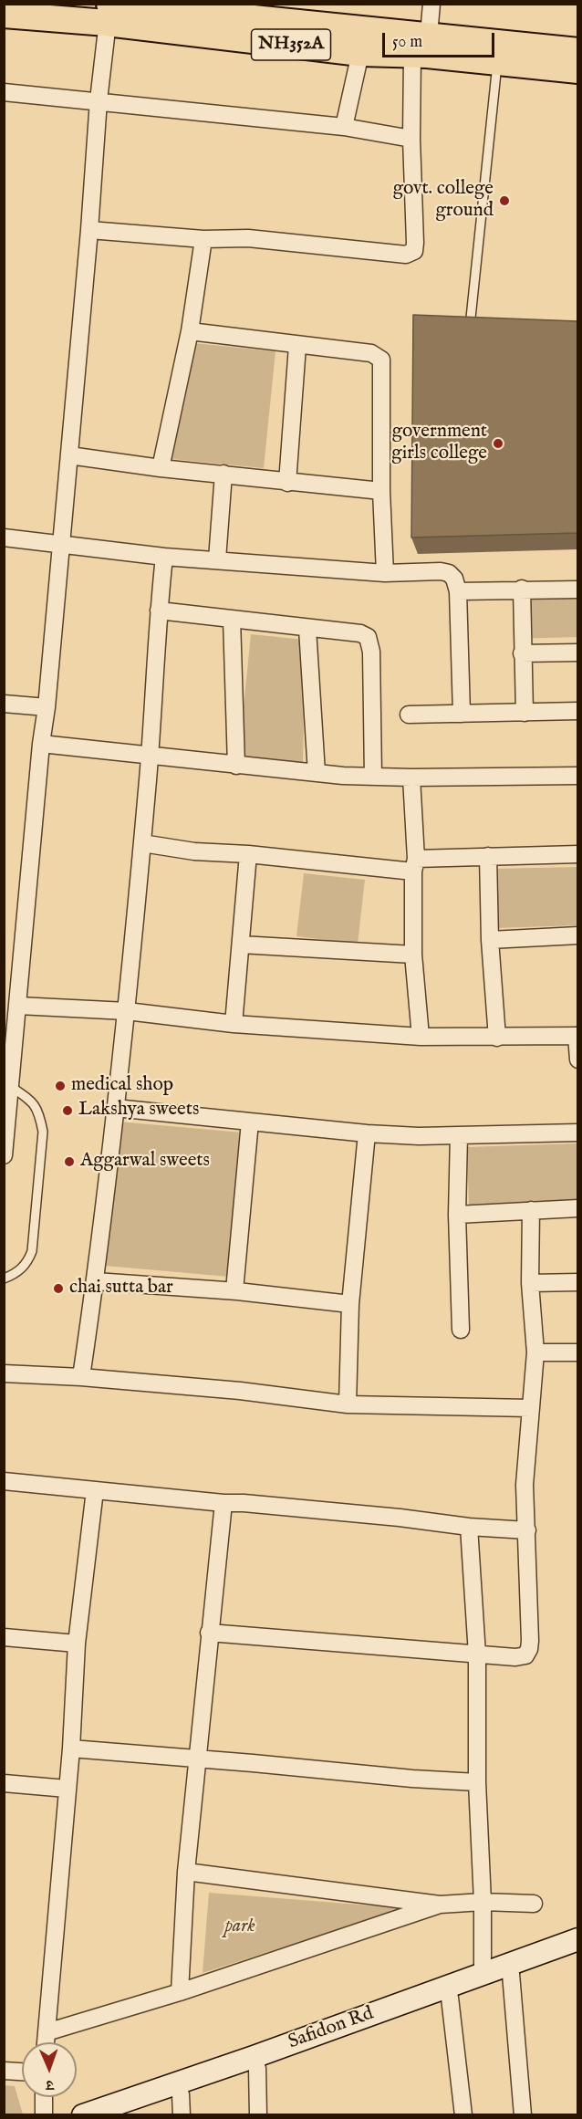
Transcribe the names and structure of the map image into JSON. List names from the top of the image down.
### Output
{
  "streets": {
    "highway": ["NH352A"],
    "main road": ["Safidon Rd"]
  },
  "parks": ["park"],
  "places": [
    "govt. college ground",
    "government girls college",
    "medical shop",
    "Lakshya sweets",
    "Aggarwal sweets",
    "chai sutta bar"
  ],
  "scale_bar": "50 m",
  "north": "bottom"
}
